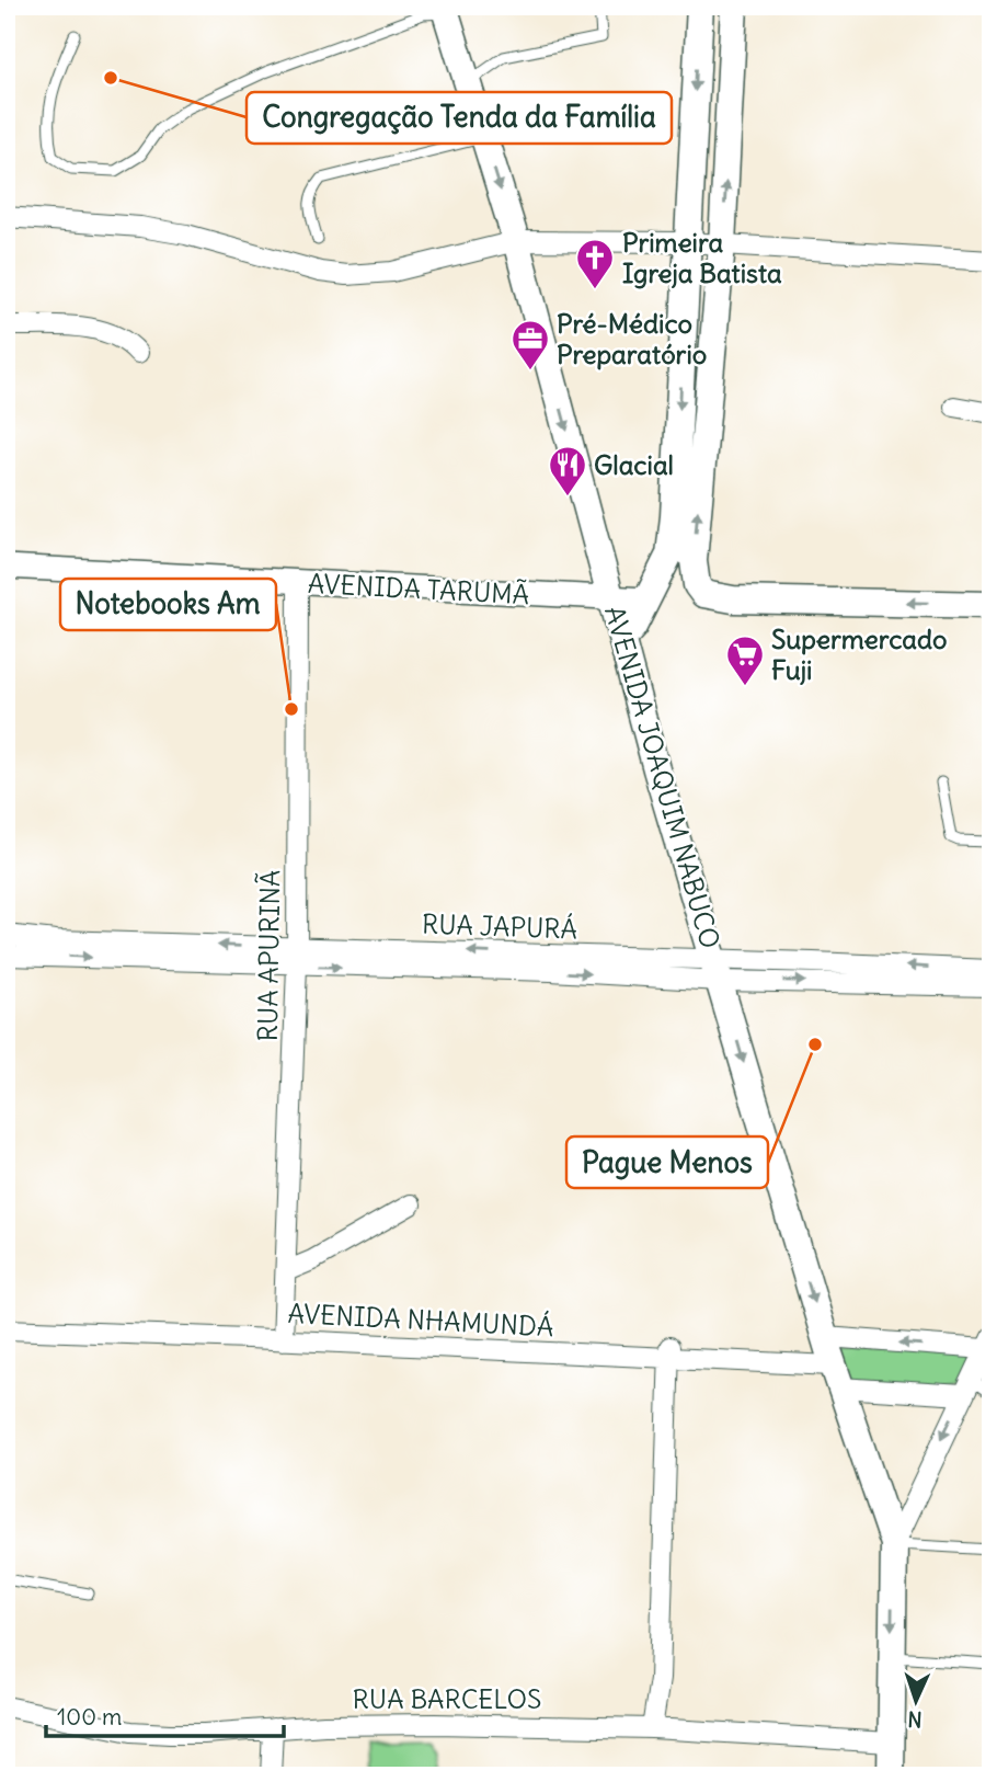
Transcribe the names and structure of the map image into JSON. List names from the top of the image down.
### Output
{
  "streets": {
    "main road": ["AVENIDA JOAQUIM NABUCO"],
    "street": [
      "AVENIDA TARUMÃ",
      "RUA JAPURÁ",
      "RUA APURINÃ",
      "AVENIDA NHAMUNDÁ",
      "RUA BARCELOS"
    ]
  },
  "crossings": [
    ["AVENIDA TARUMÃ", "AVENIDA JOAQUIM NABUCO"],
    ["AVENIDA TARUMÃ", "RUA APURINÃ"],
    ["AVENIDA JOAQUIM NABUCO", "RUA JAPURÁ"],
    ["AVENIDA JOAQUIM NABUCO", "AVENIDA NHAMUNDÁ"],
    ["RUA JAPURÁ", "RUA APURINÃ"],
    ["RUA APURINÃ", "AVENIDA NHAMUNDÁ"]
  ],
  "places": {
    "other": ["Congregação Tenda da Família", "Notebooks Am", "Pague Menos"],
    "church": ["Primeira Igreja Batista"],
    "office": ["Pré-Médico Preparatório"],
    "restaurant": ["Glacial"],
    "supermarket": ["Supermercado Fuji"]
  },
  "scale_bar": "100 m",
  "north": "bottom"
}
